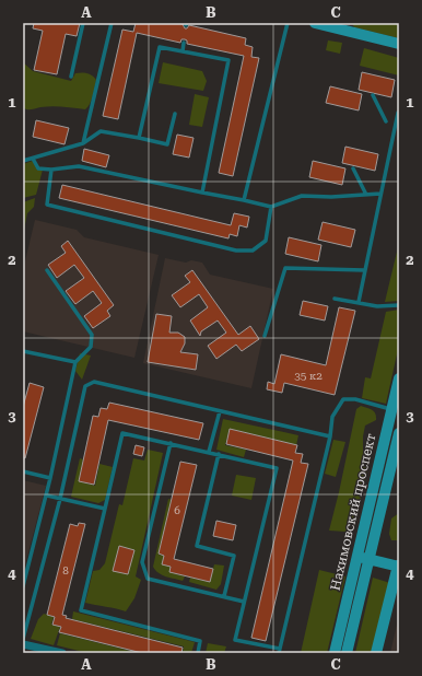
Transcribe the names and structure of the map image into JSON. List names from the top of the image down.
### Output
{
  "streets": {
    "main road": ["Нахимовский проспект"]
  },
  "house_numbers": ["35 к2", "6", "8"],
  "grid": {
    "columns": ["A", "B", "C"],
    "rows": [
      "1",
      "2",
      "3",
      "4"
    ]
  }
}
